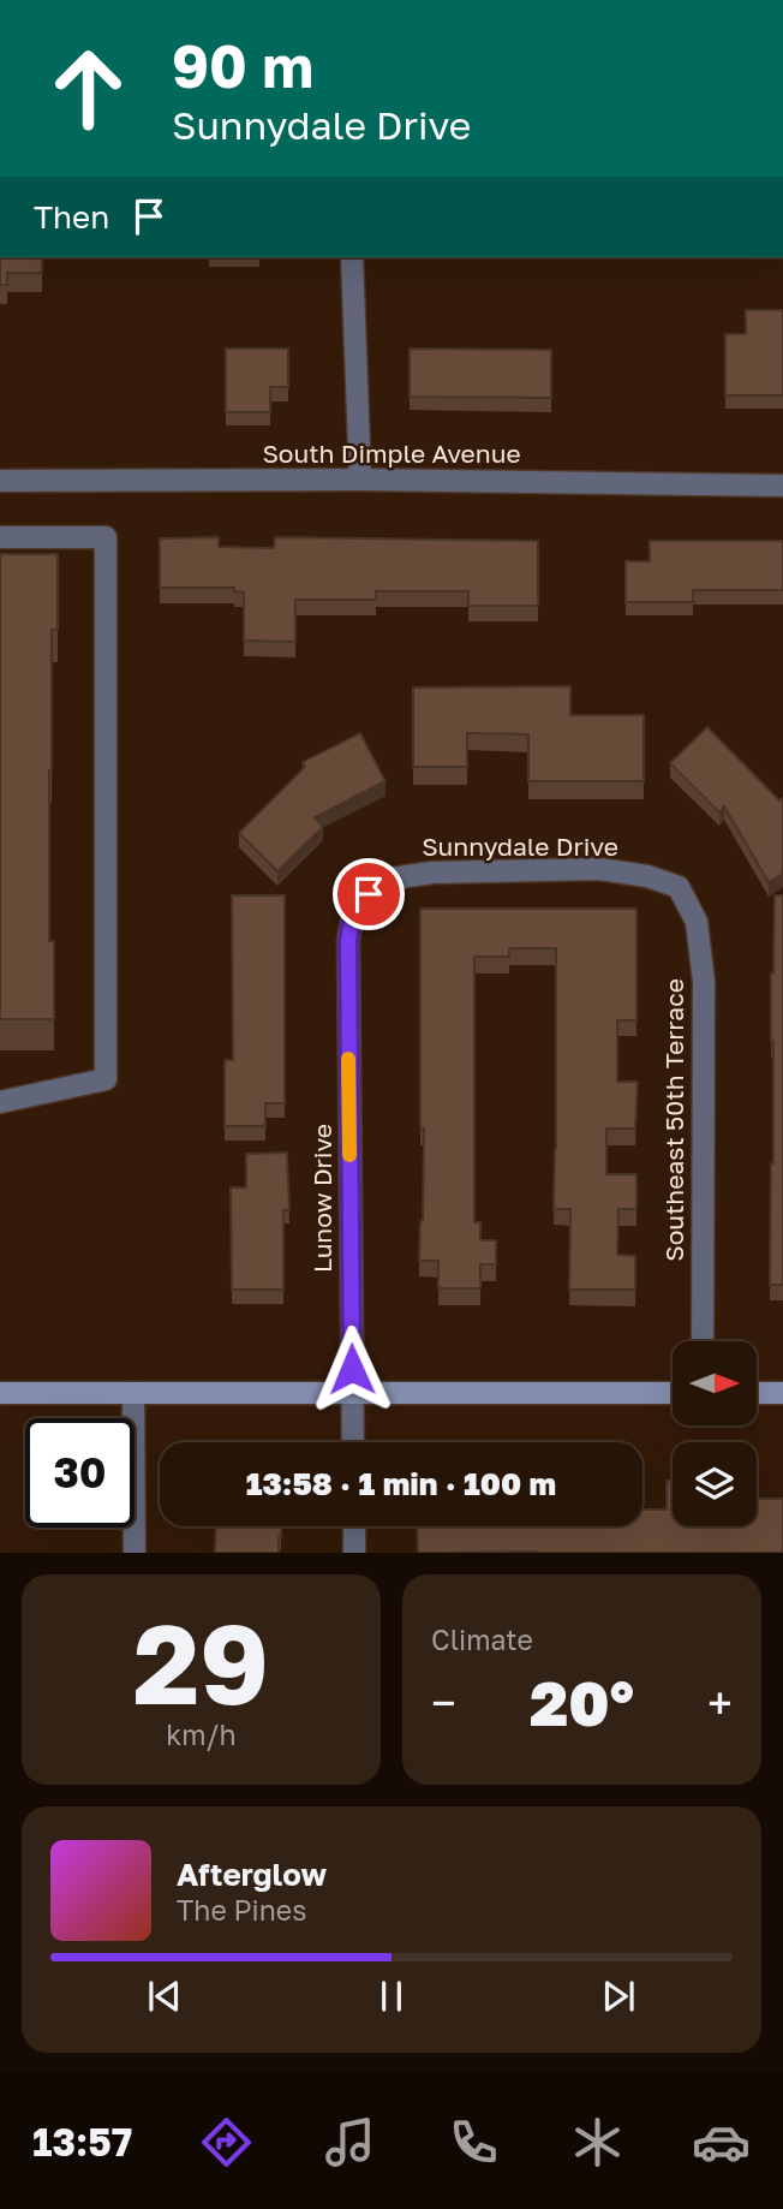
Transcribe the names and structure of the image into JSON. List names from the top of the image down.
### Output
{
  "streets": {
    "street": [
      "South Dimple Avenue",
      "Sunnydale Drive",
      "Southeast 50th Terrace",
      "Lunow Drive"
    ]
  },
  "crossings": [
    ["Sunnydale Drive", "Southeast 50th Terrace"],
    ["Sunnydale Drive", "Lunow Drive"]
  ],
  "north": "right",
  "page": {
    "turn": ["90 m", "Sunnydale Drive"],
    "then": "Then",
    "limit": "30",
    "trip": "13:58 · 1 min · 100 m",
    "tile": [
      ["29", "km/h"],
      "Climate"
    ],
    "heat": ["−", "20°", "+"],
    "song": ["Afterglow", "The Pines"],
    "tabs": "13:57"
  }
}
